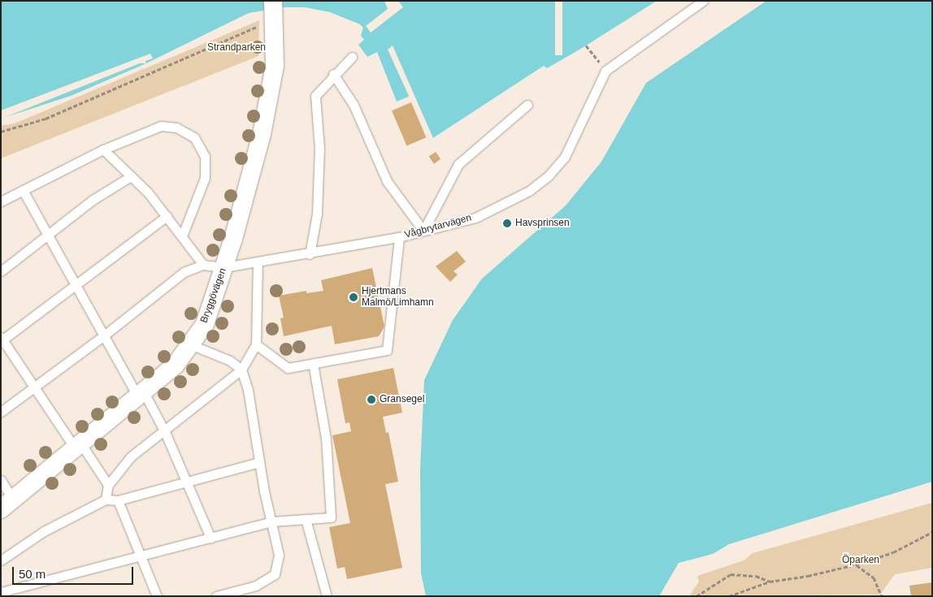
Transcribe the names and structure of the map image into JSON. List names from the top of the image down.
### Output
{
  "streets": {
    "street": ["Bryggövägen"],
    "lane": ["Vågbrytarvägen"]
  },
  "crossings": [
    ["Vågbrytarvägen", "Bryggövägen"]
  ],
  "parks": ["Strandparken", "Öparken"],
  "places": ["Havsprinsen", "Hjertmans Malmö/Limhamn", "Gransegel"],
  "scale_bar": "50 m"
}
